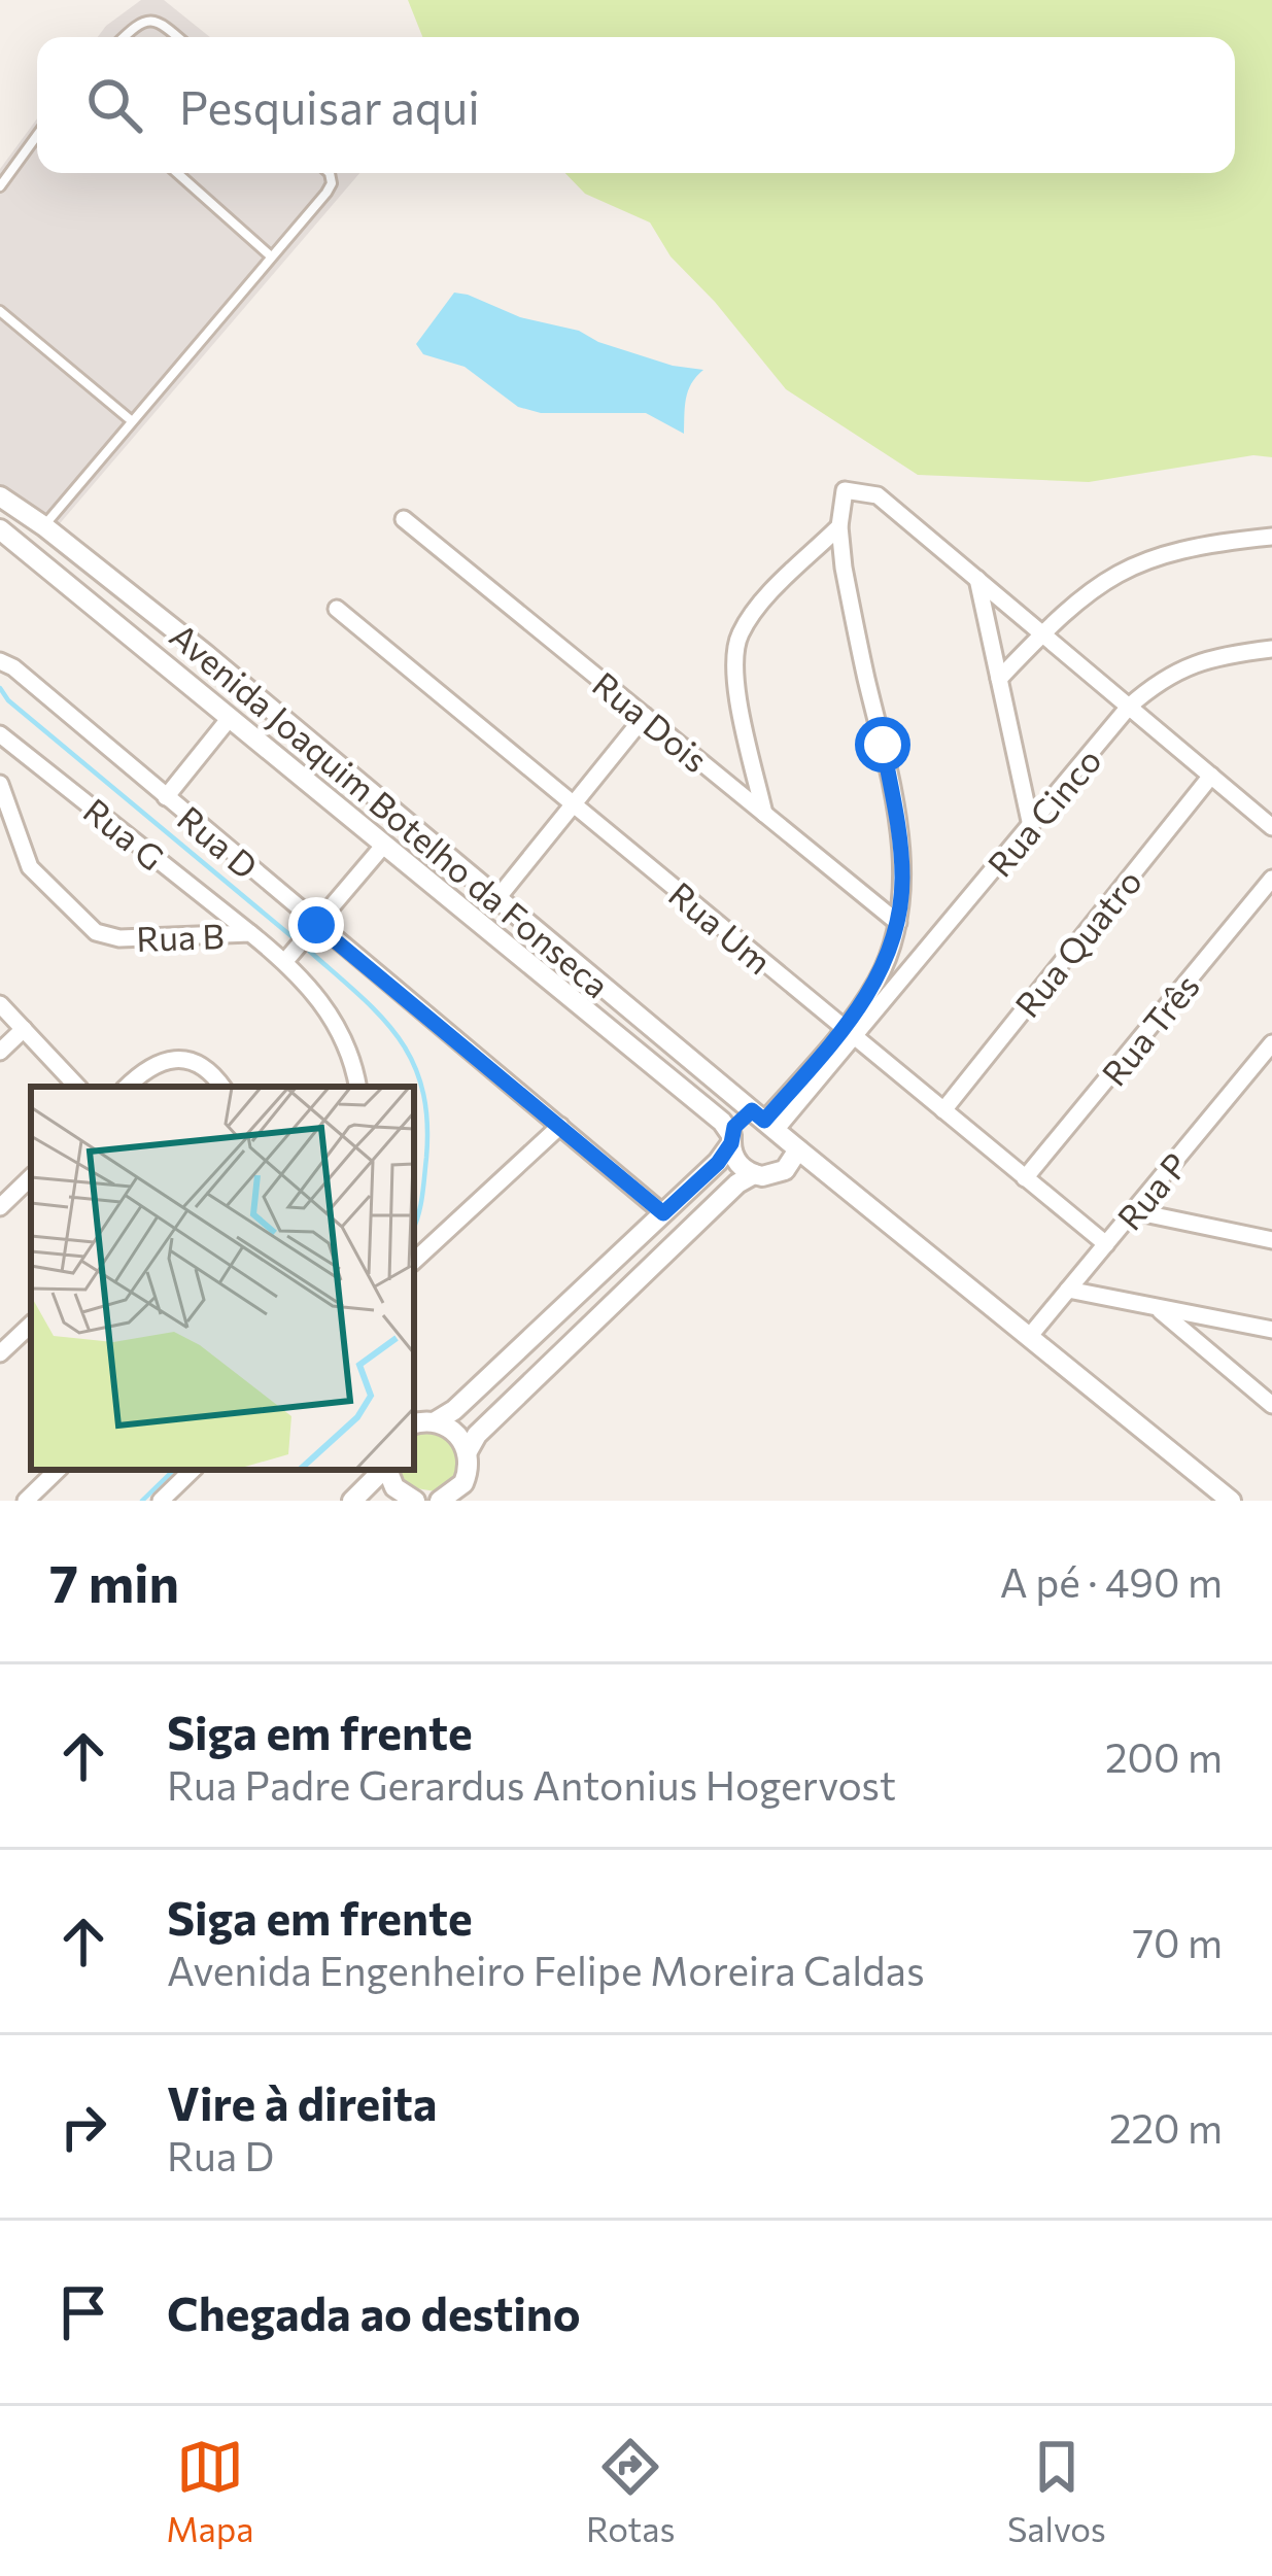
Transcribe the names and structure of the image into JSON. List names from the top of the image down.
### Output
{
  "streets": {
    "street": [
      "Rua Dois",
      "Avenida Joaquim Botelho da Fonseca",
      "Rua Cinco",
      "Rua G",
      "Rua D",
      "Rua Um",
      "Rua B",
      "Rua Quatro",
      "Rua Três",
      "Rua P"
    ]
  },
  "crossings": [
    ["Rua Cinco", "Rua Um"],
    ["Rua G", "Rua B"],
    ["Rua Um", "Rua Quatro"],
    ["Rua Um", "Rua Três"],
    ["Rua Um", "Rua P"]
  ],
  "page": {
    "search": "Pesquisar aqui",
    "heading": ["7 min", "A pé · 490 m"],
    "list": [
      ["Siga em frente", "Rua Padre Gerardus Antonius Hogervost", "200 m"],
      ["Siga em frente", "Avenida Engenheiro Felipe Moreira Caldas", "70 m"],
      ["Vire à direita", "Rua D", "220 m"],
      "Chegada ao destino"
    ],
    "nav": ["Mapa", "Rotas", "Salvos"]
  }
}
